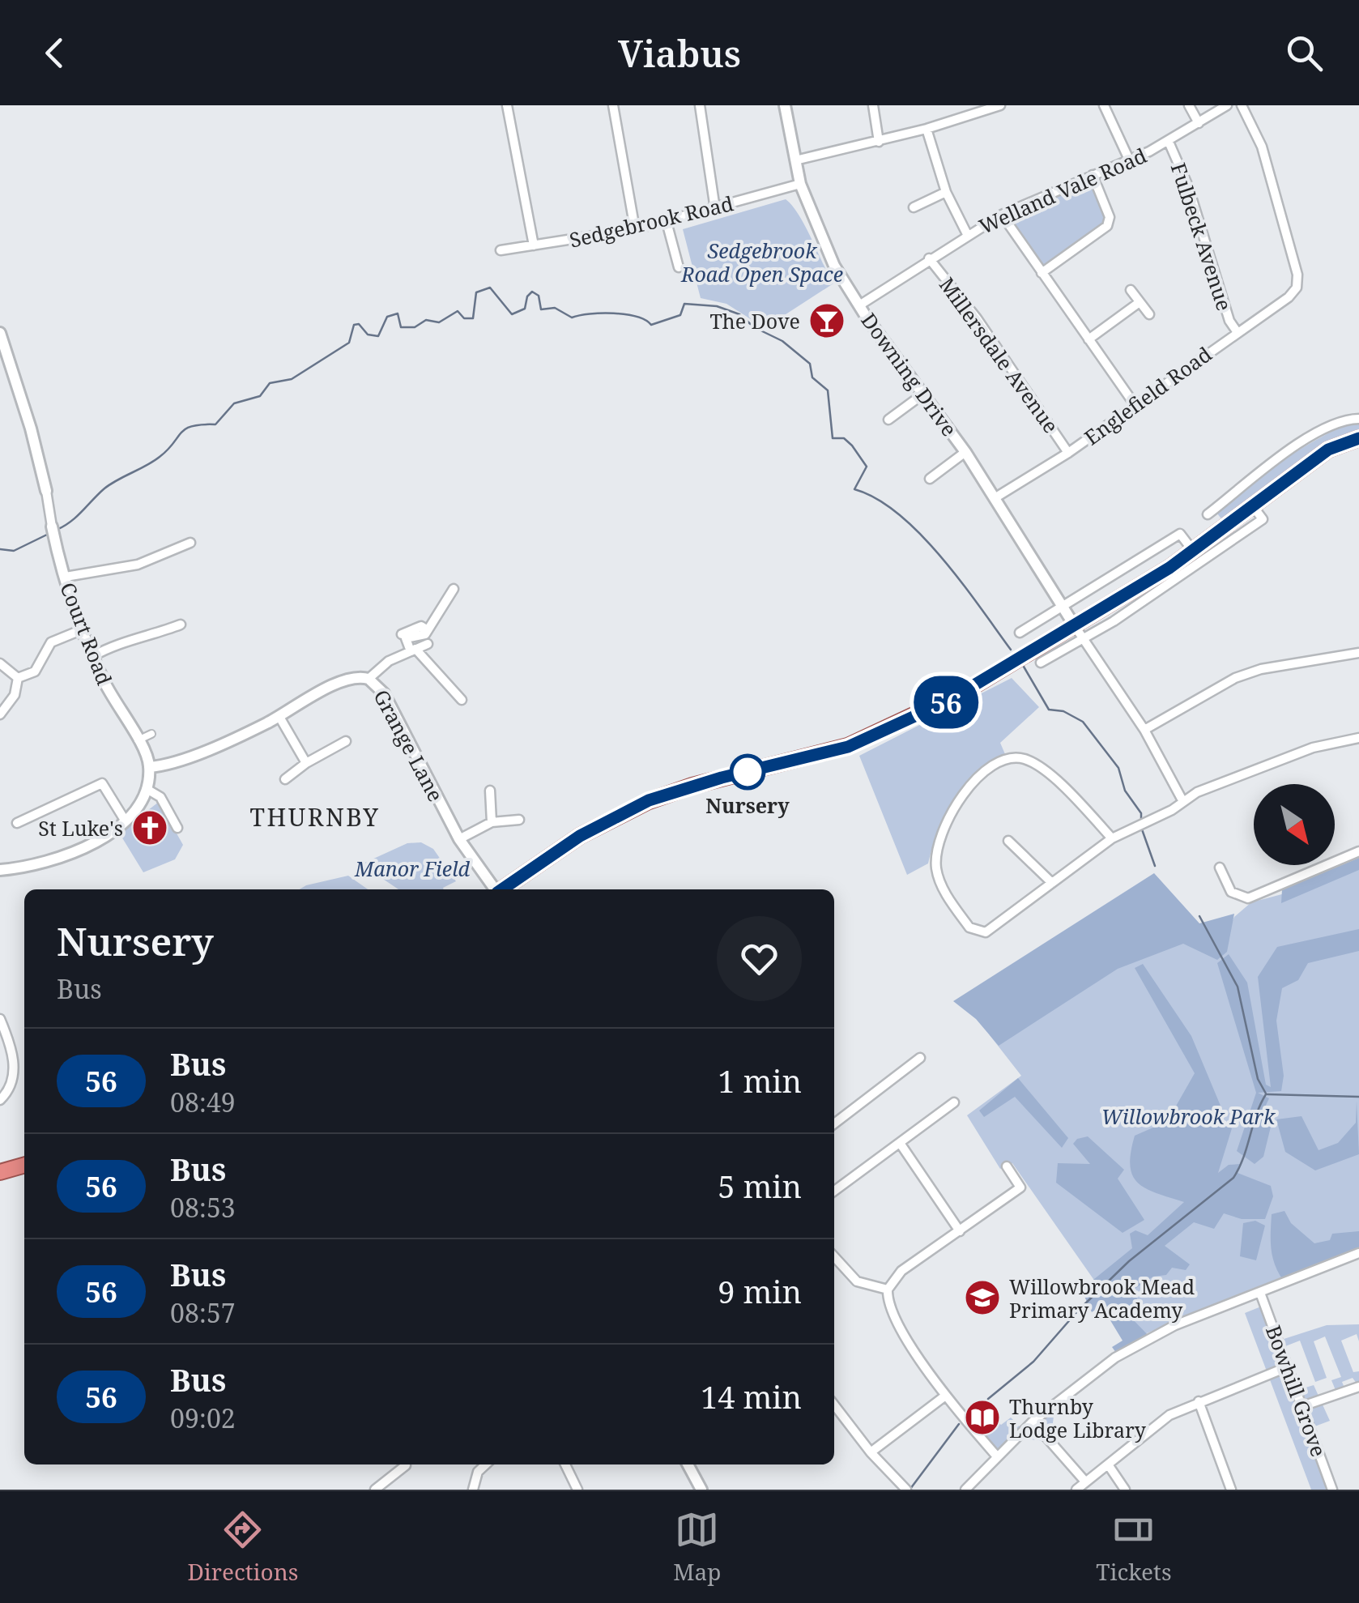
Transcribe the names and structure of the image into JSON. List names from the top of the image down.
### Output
{
  "streets": {
    "street": [
      "Welland Vale Road",
      "Sedgebrook Road",
      "Fulbeck Avenue",
      "Millersdale Avenue",
      "Downing Drive",
      "Englefield Road",
      "Court Road",
      "Grange Lane",
      "Bowhill Grove"
    ]
  },
  "crossings": [
    ["Welland Vale Road", "Fulbeck Avenue"],
    ["Welland Vale Road", "Millersdale Avenue"],
    ["Welland Vale Road", "Downing Drive"],
    ["Sedgebrook Road", "Downing Drive"],
    ["Fulbeck Avenue", "Englefield Road"],
    ["Millersdale Avenue", "Englefield Road"],
    ["Downing Drive", "Englefield Road"],
    ["Court Road", "Grange Lane"]
  ],
  "districts": ["THURNBY"],
  "parks": ["Sedgebrook Road Open Space", "Manor Field", "Willowbrook Park"],
  "places": {
    "bar": ["The Dove"],
    "other": ["Nursery"],
    "church": ["St Luke's"],
    "school or university": ["Willowbrook Mead Primary Academy"],
    "library": ["Thurnby Lodge Library"]
  },
  "lines": ["bus line 56"],
  "north": "bottom right",
  "page": {
    "header": "Viabus",
    "on_map": "56",
    "heading": ["Nursery", "Bus"],
    "list": [
      {
        "mark": "56",
        "name": "Bus",
        "note": "08:49",
        "value": "1 min"
      },
      {
        "mark": "56",
        "name": "Bus",
        "note": "08:53",
        "value": "5 min"
      },
      {
        "mark": "56",
        "name": "Bus",
        "note": "08:57",
        "value": "9 min"
      },
      {
        "mark": "56",
        "name": "Bus",
        "note": "09:02",
        "value": "14 min"
      }
    ],
    "tabs": ["Directions", "Map", "Tickets"]
  }
}
